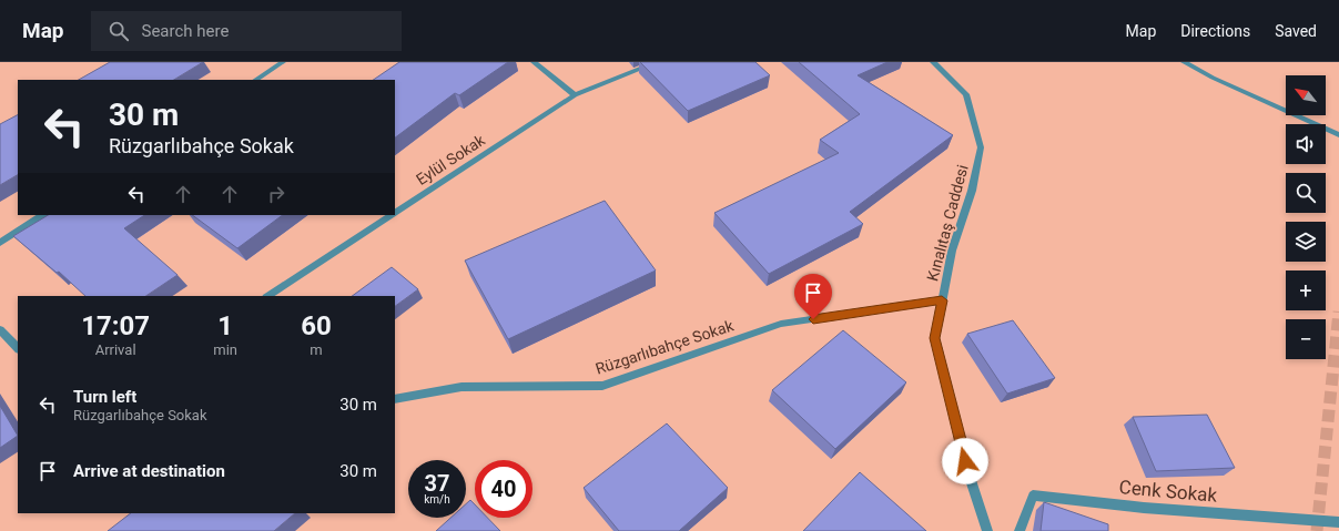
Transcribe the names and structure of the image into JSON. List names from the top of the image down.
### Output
{
  "streets": {
    "street": [
      "Eylül Sokak",
      "Kınalıtaş Caddesi",
      "Rüzgarlıbahçe Sokak",
      "Cenk Sokak"
    ]
  },
  "crossings": [
    ["Kınalıtaş Caddesi", "Rüzgarlıbahçe Sokak"]
  ],
  "north": "top left",
  "page": {
    "header": "Map",
    "search": "Search here",
    "nav": ["Map", "Directions", "Saved"],
    "map_buttons": ["+", "−"],
    "turn": ["30 m", "Rüzgarlıbahçe Sokak"],
    "eta": [
      "17:07",
      "Arrival",
      "1",
      "min",
      "60",
      "m"
    ],
    "list": [
      {
        "name": "Turn left",
        "note": "Rüzgarlıbahçe Sokak",
        "value": "30 m"
      },
      {
        "name": "Arrive at destination",
        "value": "30 m"
      }
    ],
    "speed": "37 km/h",
    "limit": "40"
  }
}
